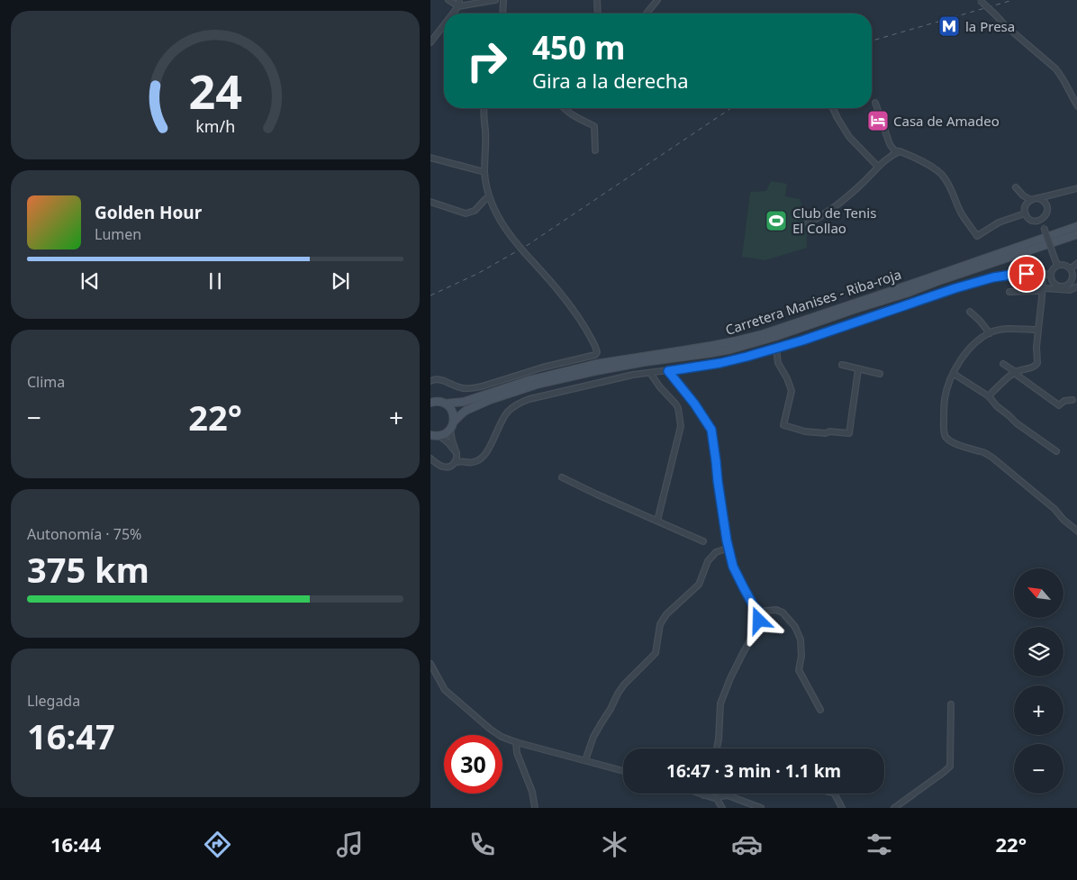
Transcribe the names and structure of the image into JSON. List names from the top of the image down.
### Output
{
  "streets": {
    "main road": ["Carretera Manises - Riba-roja"]
  },
  "places": {
    "metro station": ["la Presa"],
    "hotel": ["Casa de Amadeo"],
    "sports": ["Club de Tenis El Collao"]
  },
  "north": "top left",
  "page": {
    "turn": ["450 m", "Gira a la derecha"],
    "song": ["Golden Hour", "Lumen"],
    "tile": [
      "Clima",
      ["Autonomía · 75%", "375 km"],
      ["Llegada", "16:47"]
    ],
    "heat": ["−", "22°", "+"],
    "map_buttons": ["+", "−"],
    "limit": "30",
    "trip": "16:47 · 3 min · 1.1 km",
    "tabs": ["16:44", "22°"],
    "gauge": ["24", "km/h"]
  }
}
